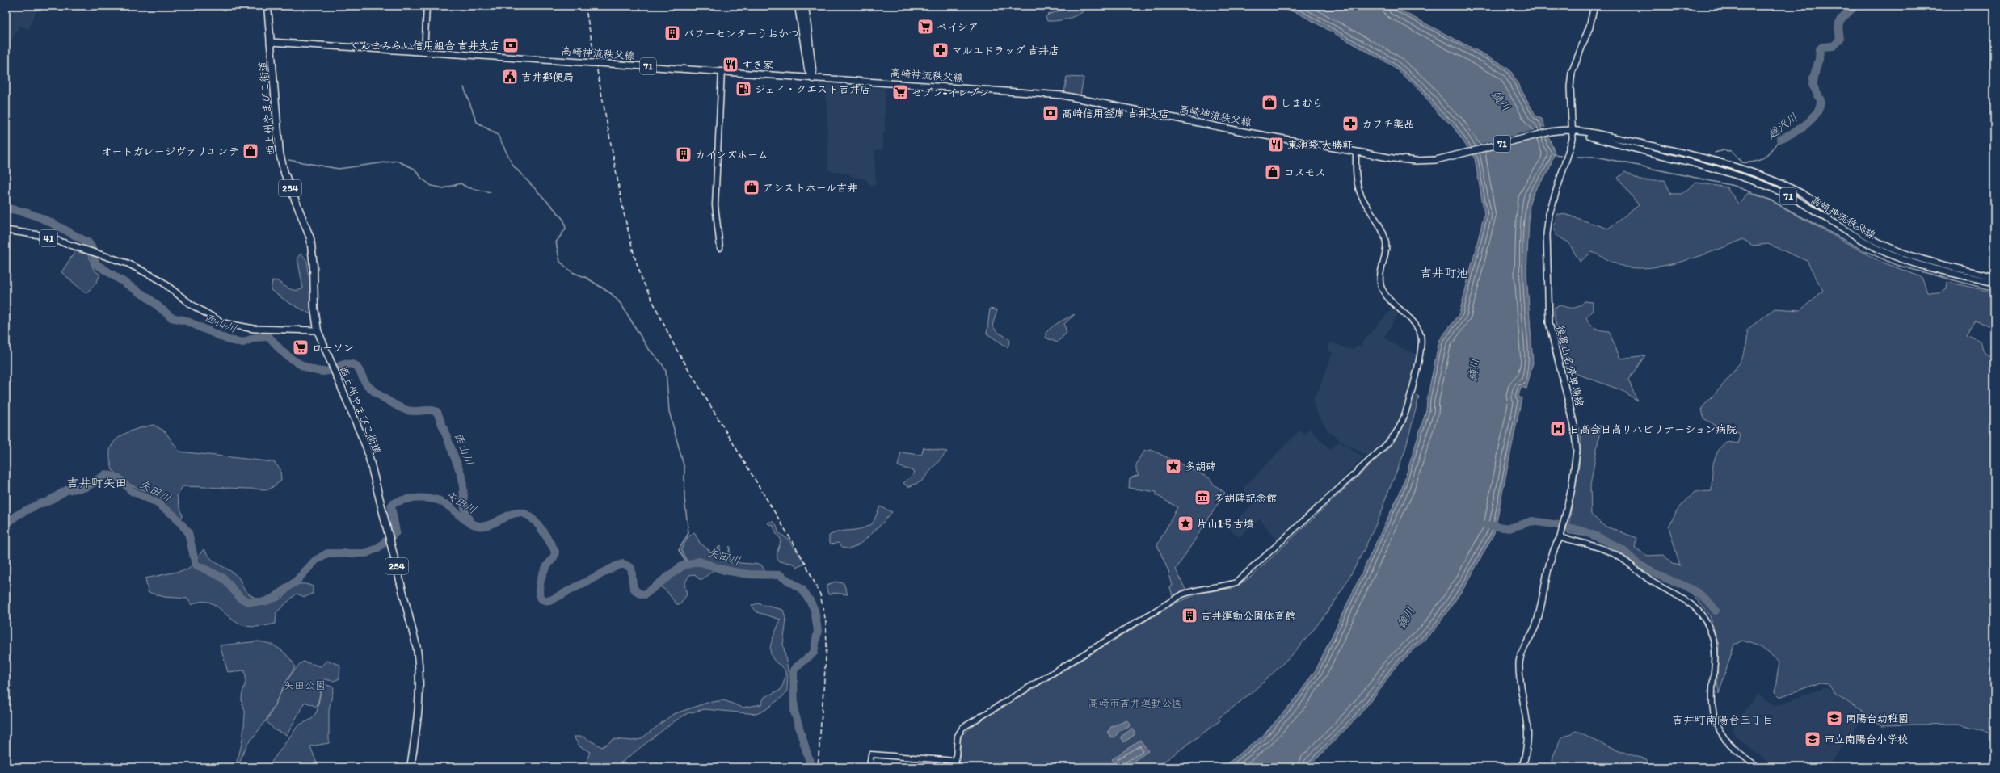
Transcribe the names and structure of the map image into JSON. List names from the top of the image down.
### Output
{
  "streets": {
    "highway": ["西上州やまびこ街道", "254"],
    "main road": [
      "高崎神流秩父線",
      "71",
      "41",
      "後賀山名停車場線"
    ]
  },
  "crossings": [
    ["高崎神流秩父線", "西上州やまびこ街道"],
    ["高崎神流秩父線", "後賀山名停車場線"],
    ["西上州やまびこ街道", "41"]
  ],
  "districts": ["吉井町池", "吉井町矢田", "吉井町南陽台三丁目"],
  "water": [
    "鏑川",
    "越沢川",
    "西山川",
    "矢田川"
  ],
  "parks": ["矢田公園", "高崎市吉井運動公園"],
  "places": {
    "supermarket": ["ベイシア", "セブン-イレブン", "ローソン"],
    "building": ["パワーセンターうおかつ", "カインズホーム", "吉井運動公園体育館"],
    "bank": ["ぐんまみらい信用組合 吉井支店", "高崎信用金庫 吉井支店"],
    "pharmacy": ["マルエドラッグ 吉井店", "カワチ薬品"],
    "restaurant": ["すき家", "東池袋 大勝軒"],
    "public building": ["吉井郵便局"],
    "fuel station": ["ジェイ・クエスト吉井店"],
    "shop": [
      "しまむら",
      "オートガレージヴァリエンテ",
      "コスモス",
      "アシストホール吉井"
    ],
    "hospital": ["日高会日高リハビリテーション病院"],
    "place": ["多胡碑", "片山1号古墳"],
    "museum": ["多胡碑記念館"],
    "school or university": ["南陽台幼稚園", "市立南陽台小学校"]
  }
}
